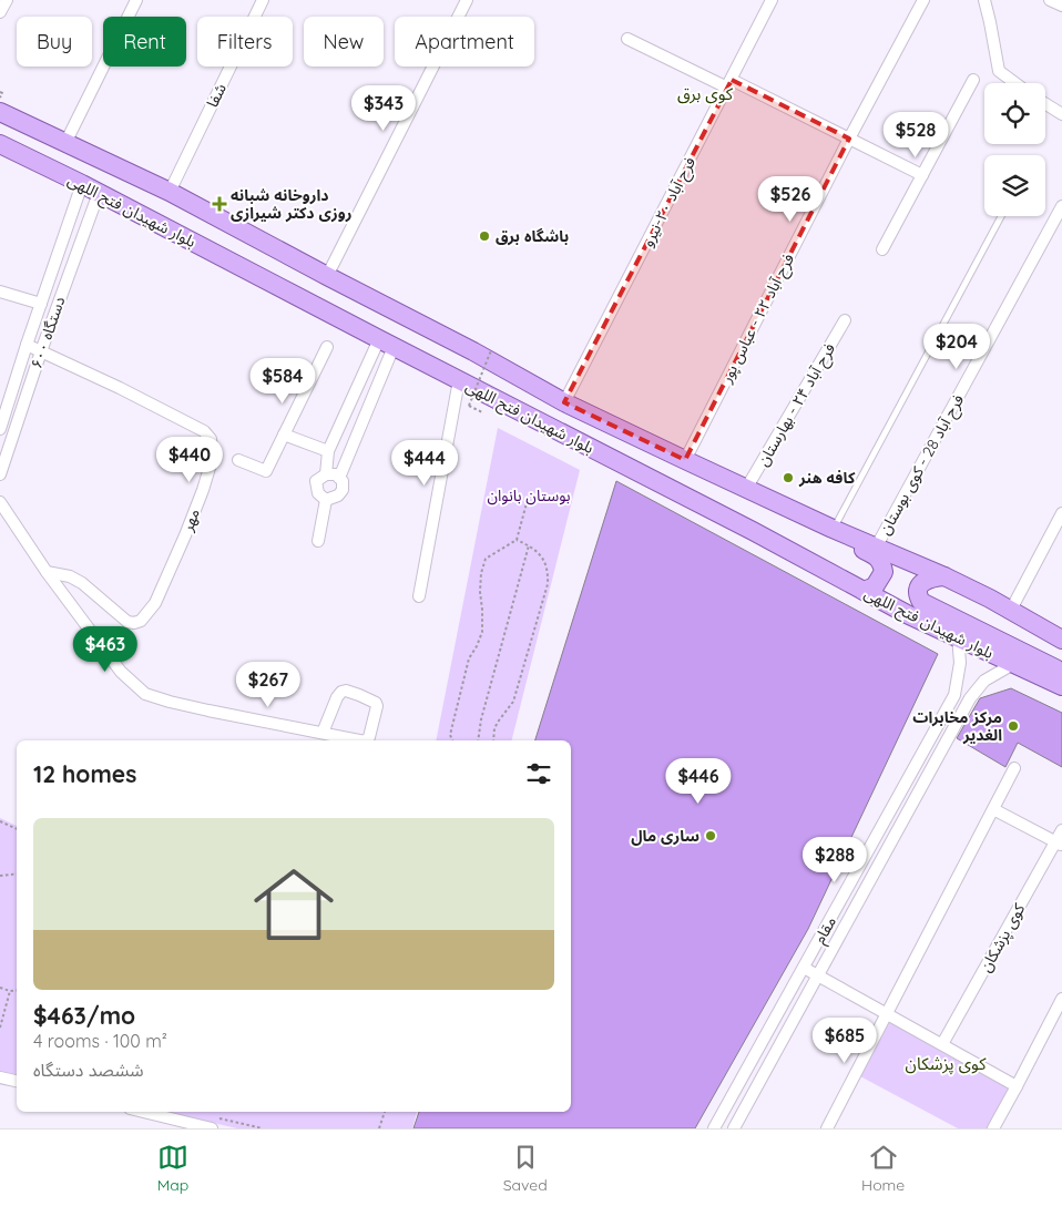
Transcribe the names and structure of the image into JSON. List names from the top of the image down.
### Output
{
  "streets": {
    "main road": ["بلوار شهیدان فتح اللهی"],
    "street": [
      "شفا",
      "فرح آباد ۲۰-نیرو",
      "فرح آباد ۲۲ - عباس پور",
      "۶۰۰ دستگاه",
      "فرح آباد ۲۴ - بهارستان",
      "فرح آباد 28 - کوی بوستان",
      "مهر",
      "مقام",
      "کوی پزشکان"
    ]
  },
  "crossings": [
    ["شفا", "بلوار شهیدان فتح اللهی"],
    ["فرح آباد ۲۰-نیرو", "بلوار شهیدان فتح اللهی"],
    ["بلوار شهیدان فتح اللهی", "فرح آباد ۲۲ - عباس پور"],
    ["بلوار شهیدان فتح اللهی", "۶۰۰ دستگاه"],
    ["بلوار شهیدان فتح اللهی", "فرح آباد ۲۴ - بهارستان"],
    ["بلوار شهیدان فتح اللهی", "فرح آباد 28 - کوی بوستان"],
    ["بلوار شهیدان فتح اللهی", "مقام"],
    ["۶۰۰ دستگاه", "مهر"]
  ],
  "districts": ["کوی برق", "کوی پزشکان"],
  "parks": ["بوستان بانوان"],
  "places": {
    "health": ["داروخانه شبانه روزی دکتر شیرازی"],
    "other": [
      "باشگاه برق",
      "کافه هنر",
      "مرکز مخابرات الغدیر",
      "ساری مال"
    ]
  },
  "page": {
    "chip": [
      "Buy",
      "Rent",
      "Filters",
      "New",
      "Apartment"
    ],
    "price": [
      "$343",
      "$528",
      "$526",
      "$204",
      "$584",
      "$440",
      "$444",
      "$463",
      "$267",
      "$446",
      "$288",
      "$685"
    ],
    "heading": "12 homes",
    "list": [
      {
        "name": "$463/mo",
        "note": "4 rooms · 100 m² · ششصد دستگاه"
      }
    ],
    "tabs": ["Map", "Saved", "Home"]
  }
}
